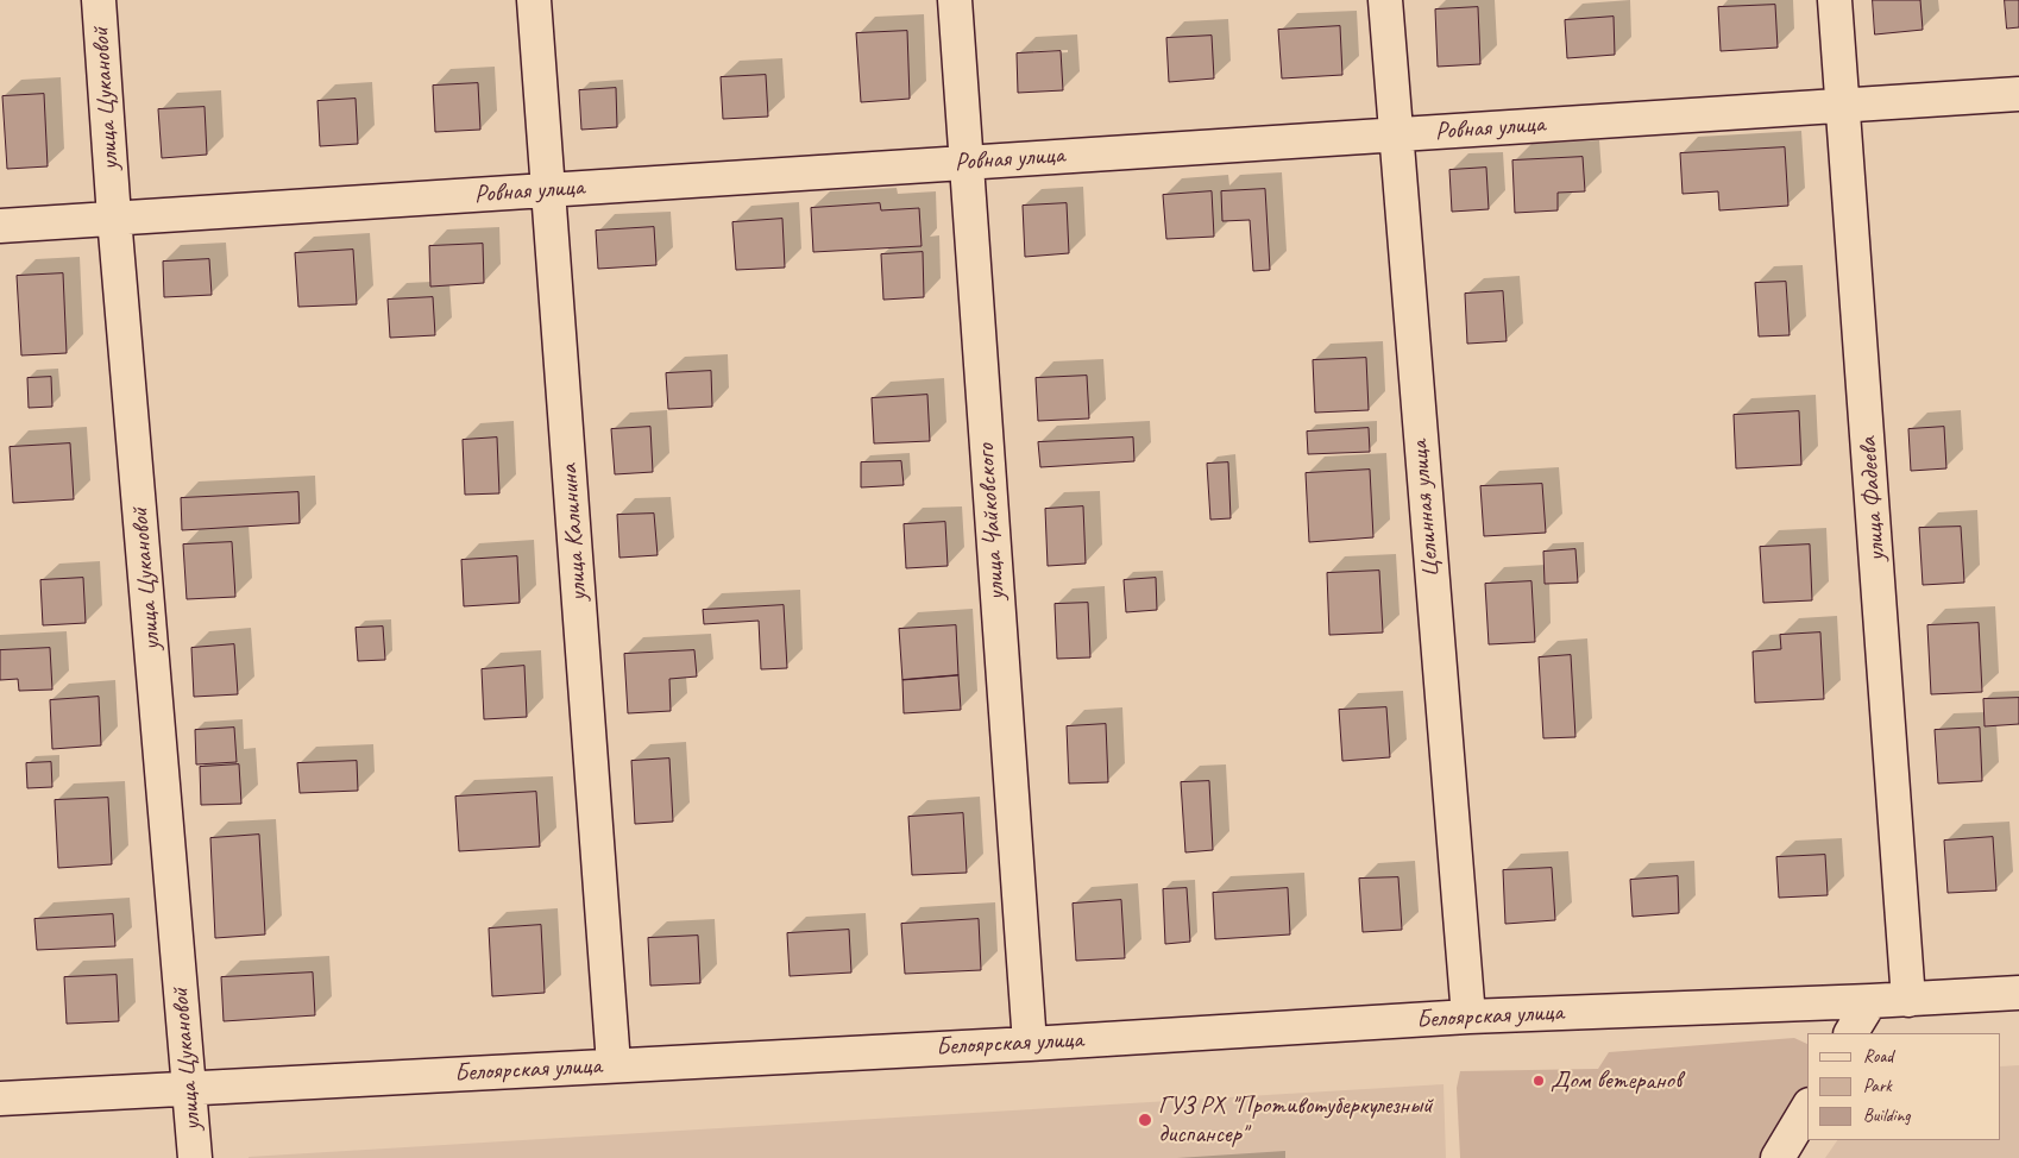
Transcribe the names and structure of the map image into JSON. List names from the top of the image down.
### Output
{
  "streets": {
    "street": [
      "улица Цукановой",
      "Ровная улица",
      "улица Фадеева",
      "Целинная улица",
      "улица Чайковского",
      "улица Калинина",
      "Белоярская улица"
    ]
  },
  "crossings": [
    ["улица Цукановой", "Ровная улица"],
    ["улица Цукановой", "Белоярская улица"],
    ["Ровная улица", "улица Фадеева"],
    ["Ровная улица", "Целинная улица"],
    ["Ровная улица", "улица Чайковского"],
    ["Ровная улица", "улица Калинина"],
    ["улица Фадеева", "Белоярская улица"],
    ["Целинная улица", "Белоярская улица"],
    ["улица Чайковского", "Белоярская улица"],
    ["улица Калинина", "Белоярская улица"]
  ],
  "places": ["Дом ветеранов", "ГУЗ РХ \"Противотуберкулезный диспансер\""],
  "legend": ["Road", "Park", "Building"]
}
